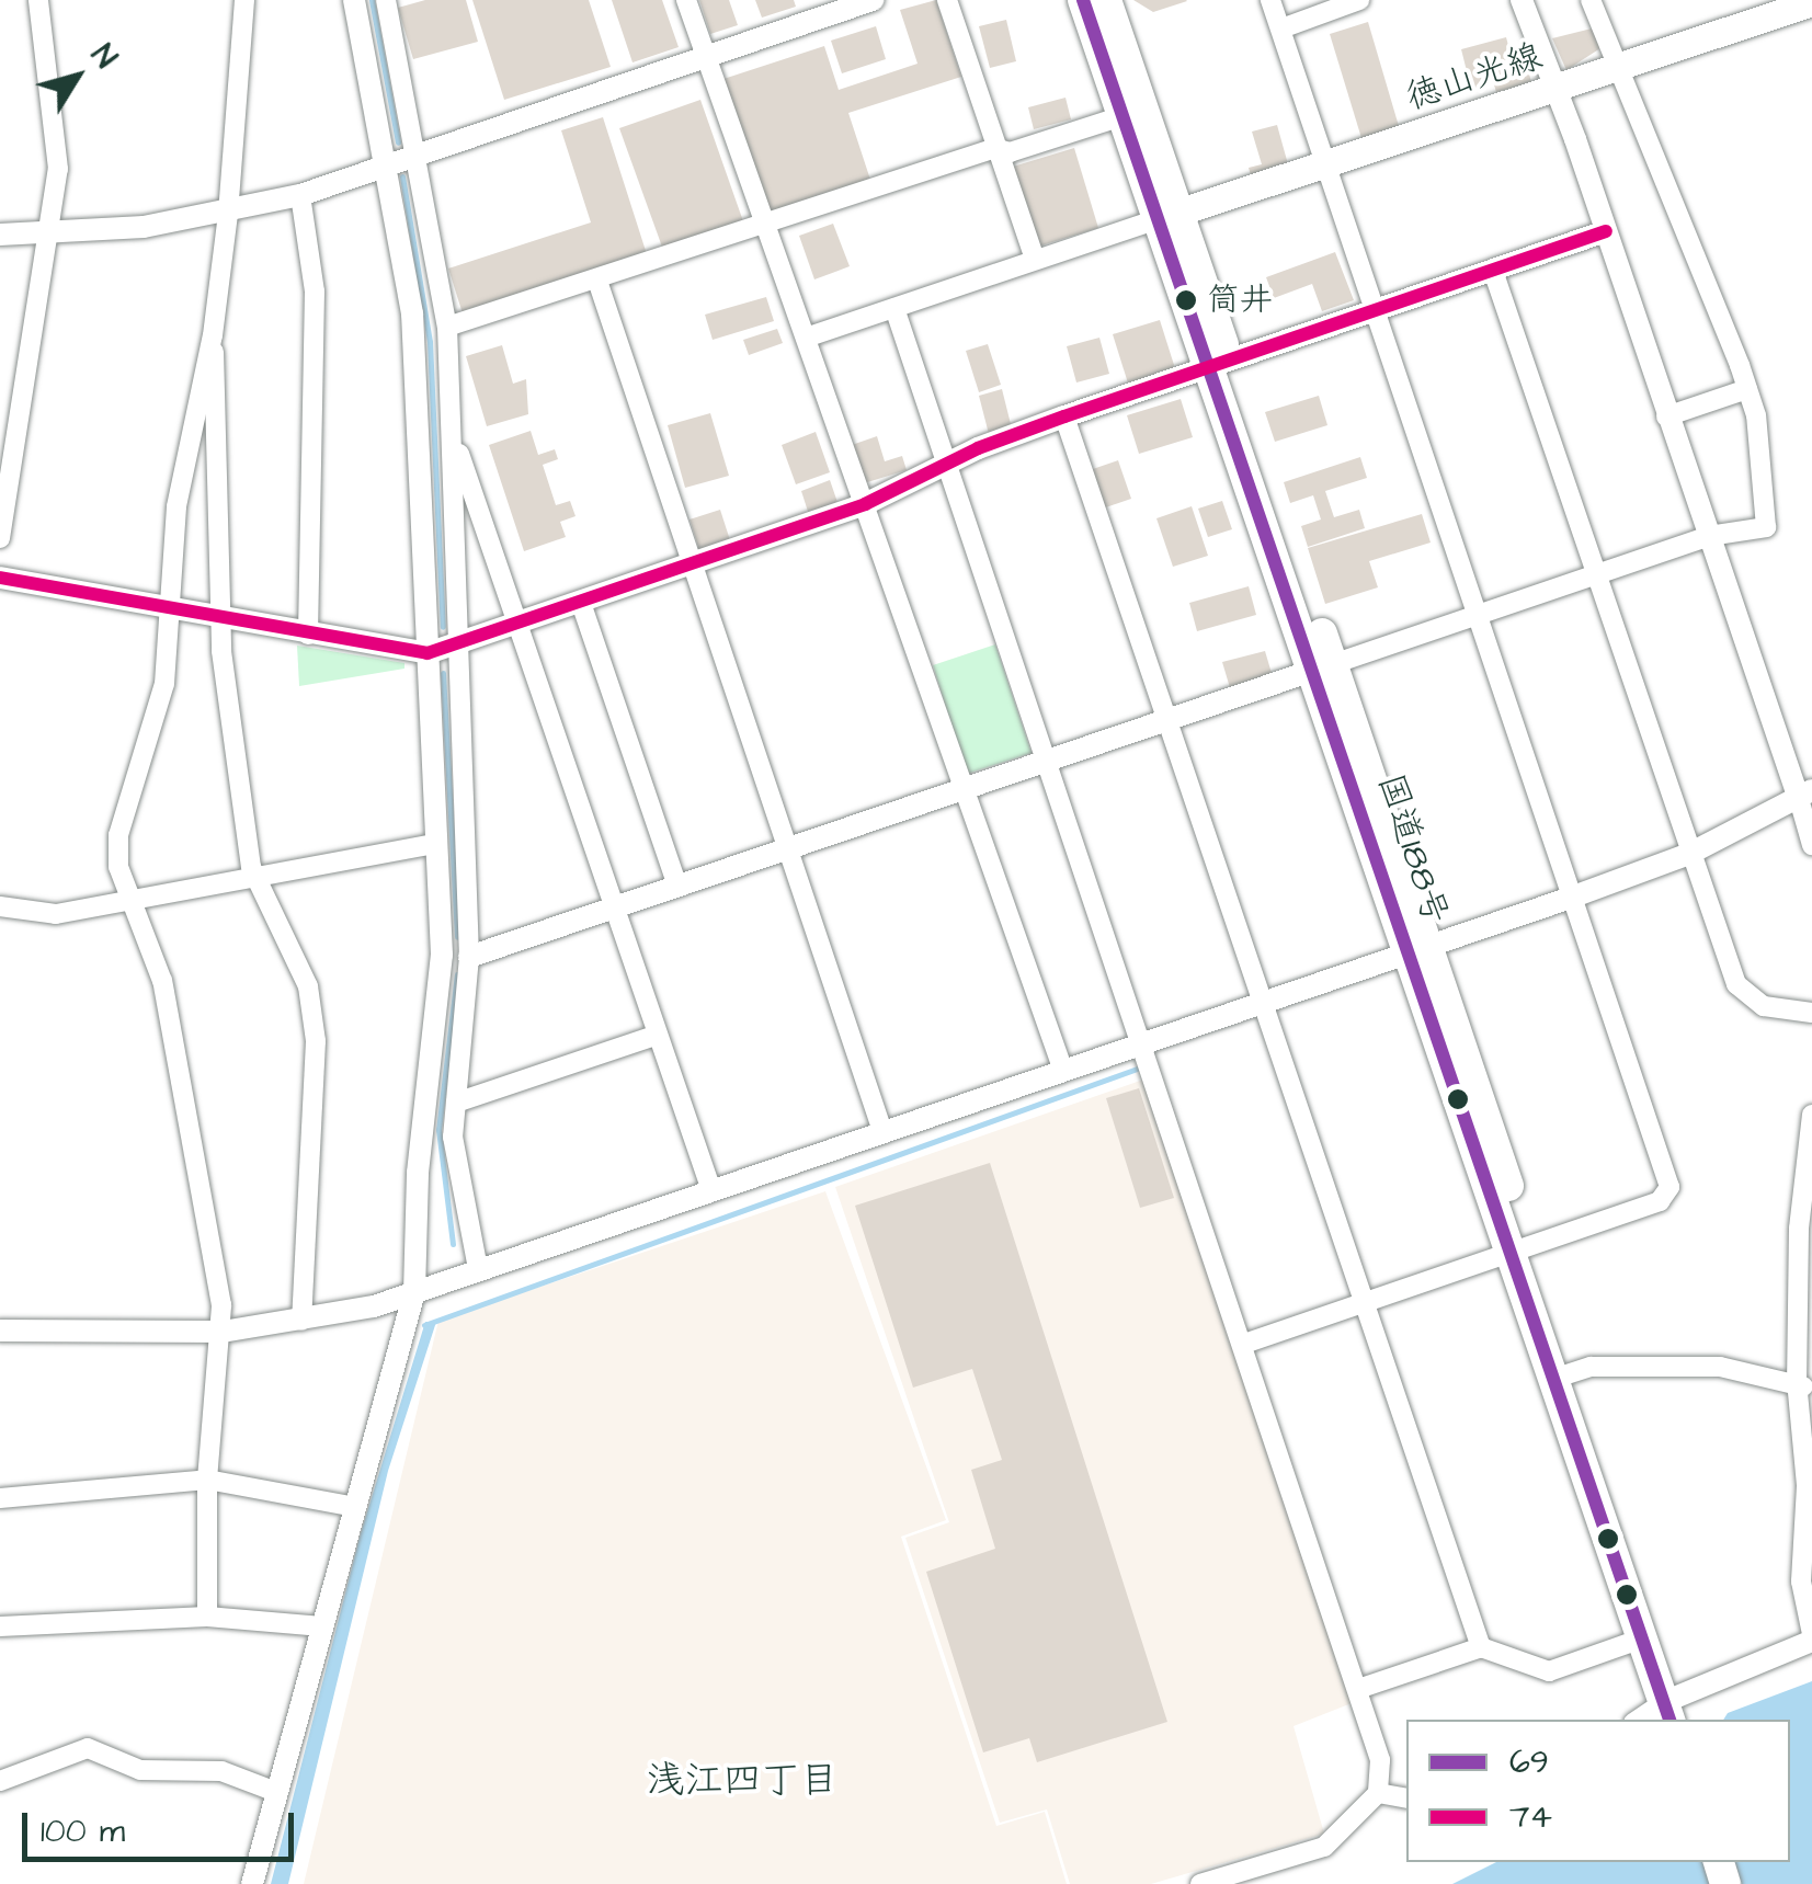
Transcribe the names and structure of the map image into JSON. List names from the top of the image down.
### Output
{
  "streets": {
    "highway": ["国道188号"],
    "main road": ["徳山光線"]
  },
  "crossings": [
    ["徳山光線", "国道188号"]
  ],
  "districts": ["浅江四丁目"],
  "places": ["筒井"],
  "lines": ["transit line 69", "transit line 74"],
  "legend": ["69", "74"],
  "scale_bar": "100 m",
  "north": "top right"
}
